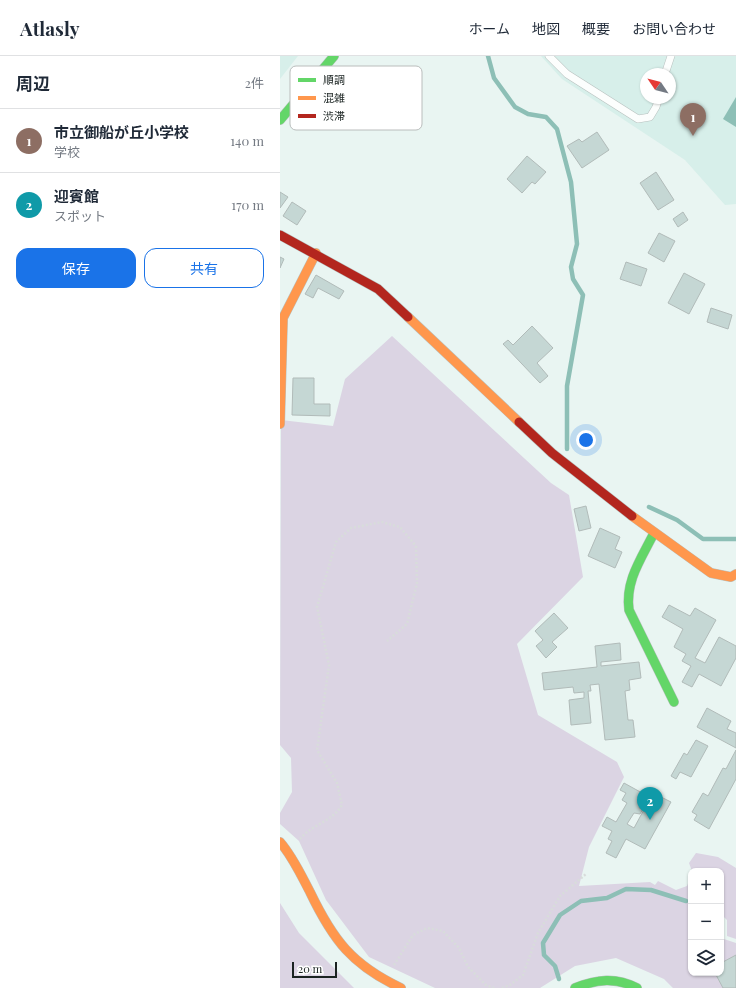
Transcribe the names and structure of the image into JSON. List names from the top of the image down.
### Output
{
  "legend": ["順調", "混雑", "渋滞"],
  "scale_bar": "20 m",
  "north": "top left",
  "page": {
    "header": "Atlasly",
    "nav": [
      "ホーム",
      "地図",
      "概要",
      "お問い合わせ"
    ],
    "heading": ["周辺", "2件"],
    "pins": ["1", "2"],
    "list": [
      {
        "mark": "1",
        "name": "市立御船が丘小学校",
        "note": "学校",
        "value": "140 m"
      },
      {
        "mark": "2",
        "name": "迎賓館",
        "note": "スポット",
        "value": "170 m"
      }
    ],
    "buttons": ["保存", "共有"],
    "map_buttons": ["+", "−"],
    "scale": "20 m"
  }
}
